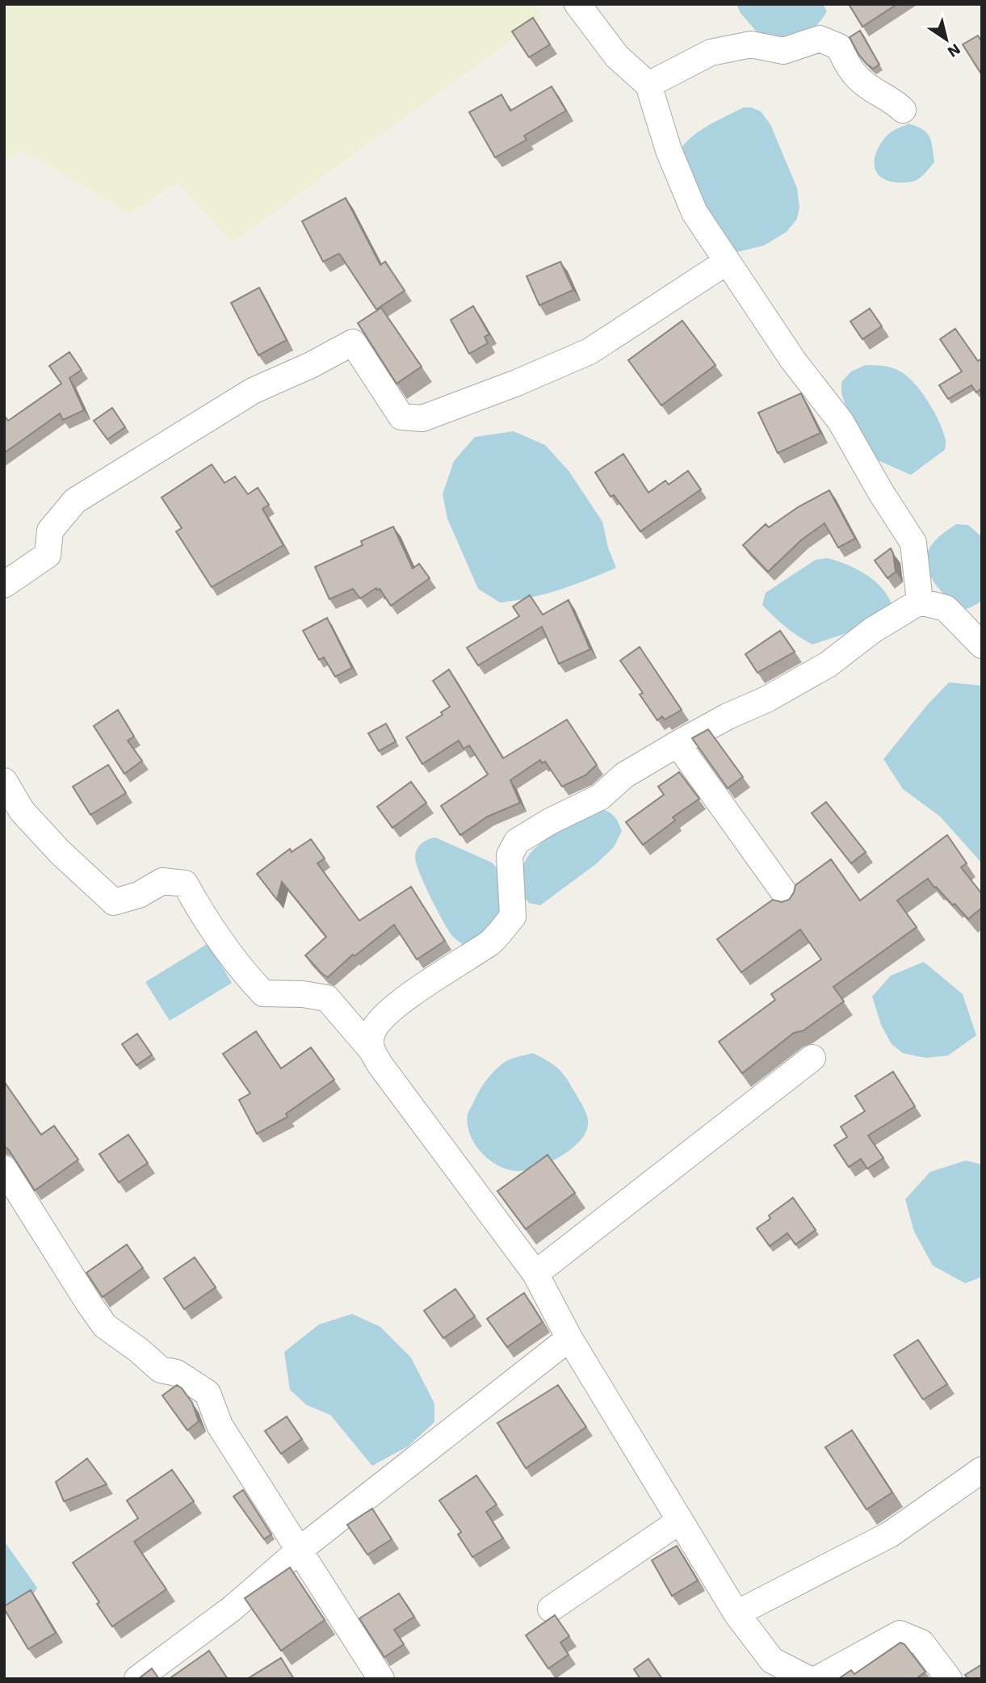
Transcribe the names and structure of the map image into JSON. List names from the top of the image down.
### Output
{
  "north": "bottom right"
}
